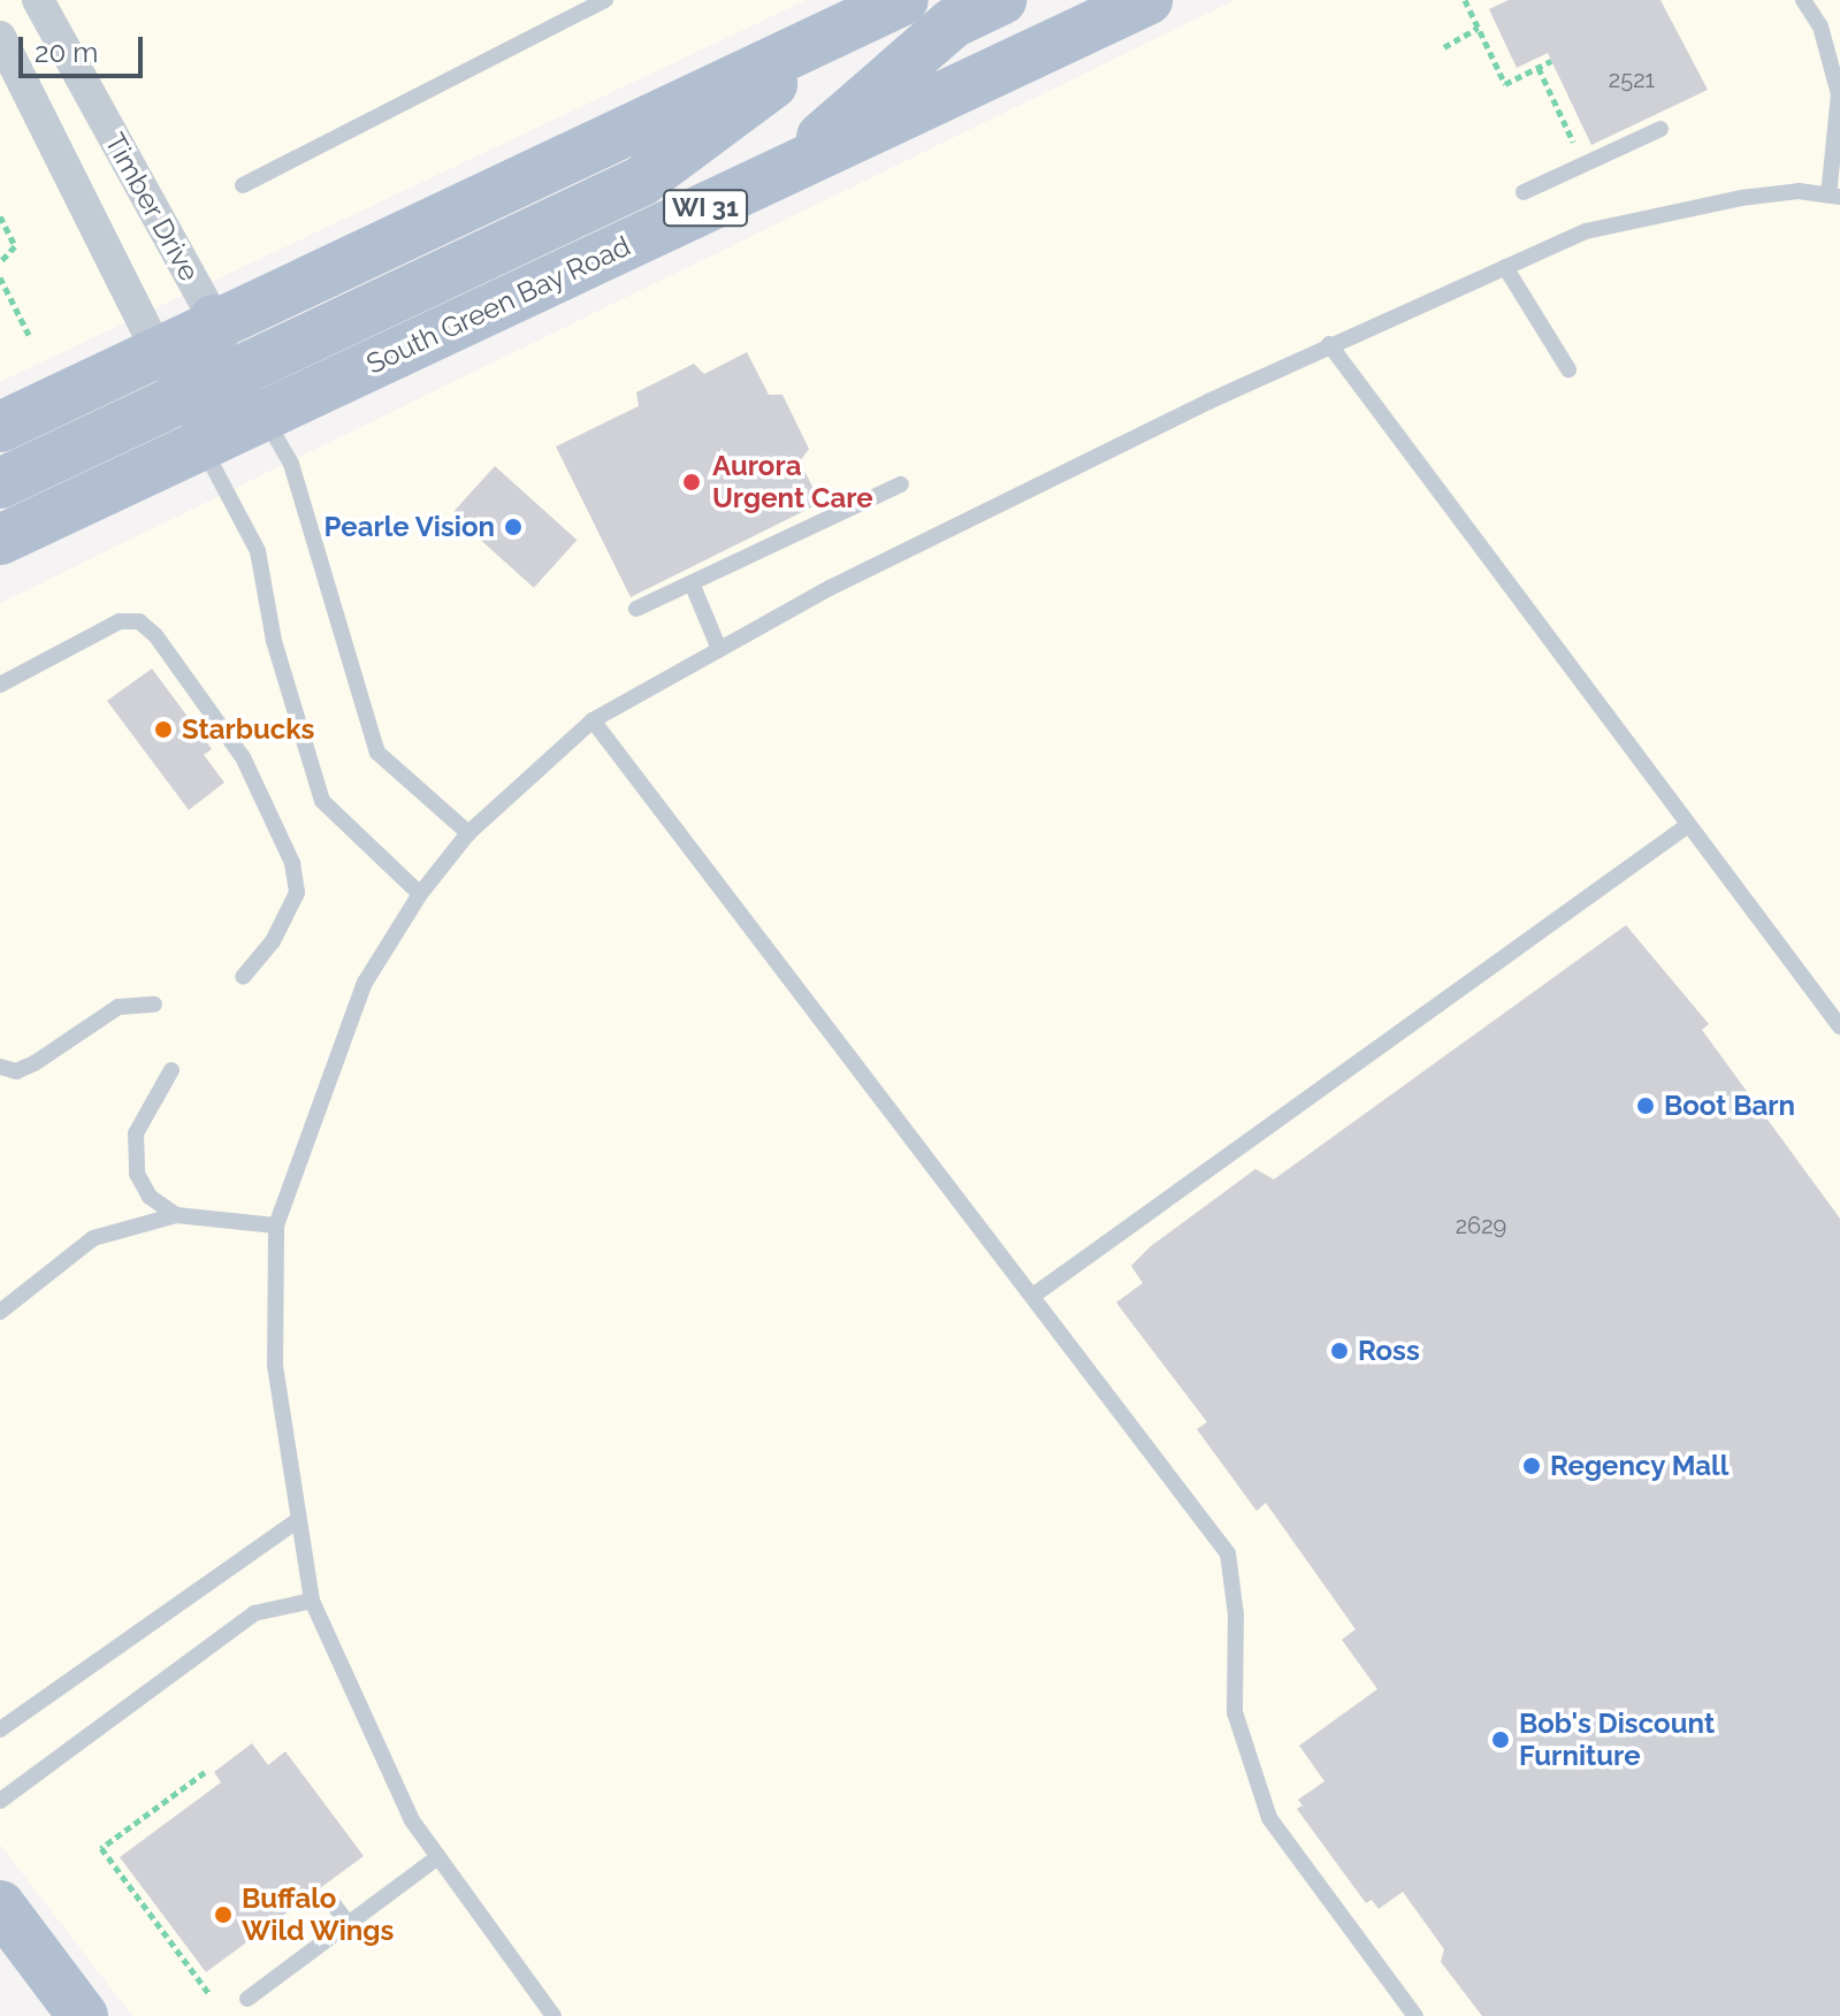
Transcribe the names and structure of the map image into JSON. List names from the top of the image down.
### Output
{
  "streets": {
    "main road": ["WI 31", "South Green Bay Road"],
    "street": ["Timber Drive"]
  },
  "crossings": [
    ["Timber Drive", "South Green Bay Road"]
  ],
  "places": [
    "Aurora Urgent Care",
    "Pearle Vision",
    "Starbucks",
    "Boot Barn",
    "Ross",
    "Regency Mall",
    "Bob's Discount Furniture",
    "Buffalo Wild Wings"
  ],
  "house_numbers": ["2521", "2629"],
  "scale_bar": "20 m"
}
